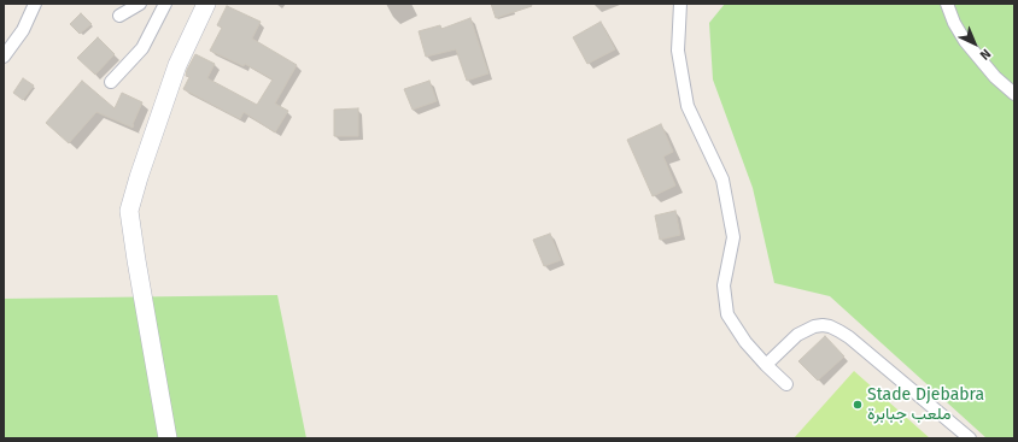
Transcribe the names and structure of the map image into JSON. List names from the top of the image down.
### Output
{
  "places": ["Stade Djebabra ملعب جبابرة"],
  "north": "bottom right"
}
